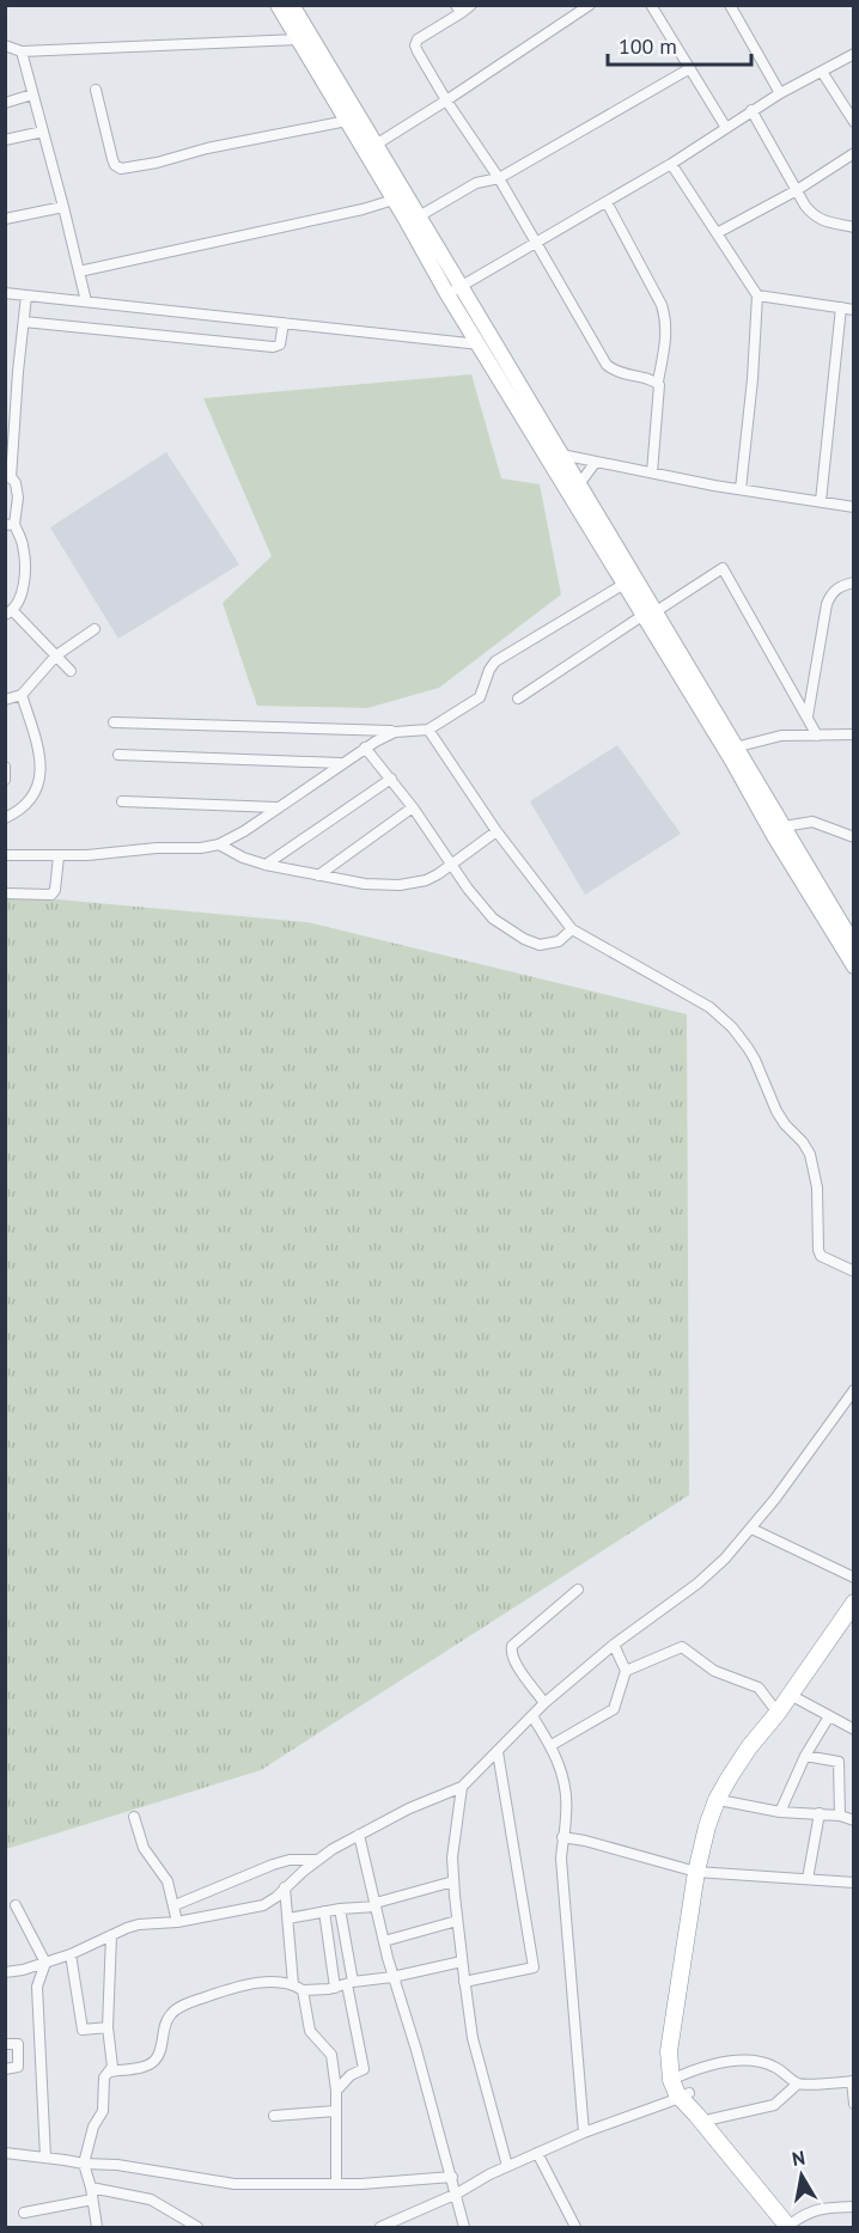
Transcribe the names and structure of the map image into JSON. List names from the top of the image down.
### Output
{
  "scale_bar": "100 m",
  "north": "top"
}
